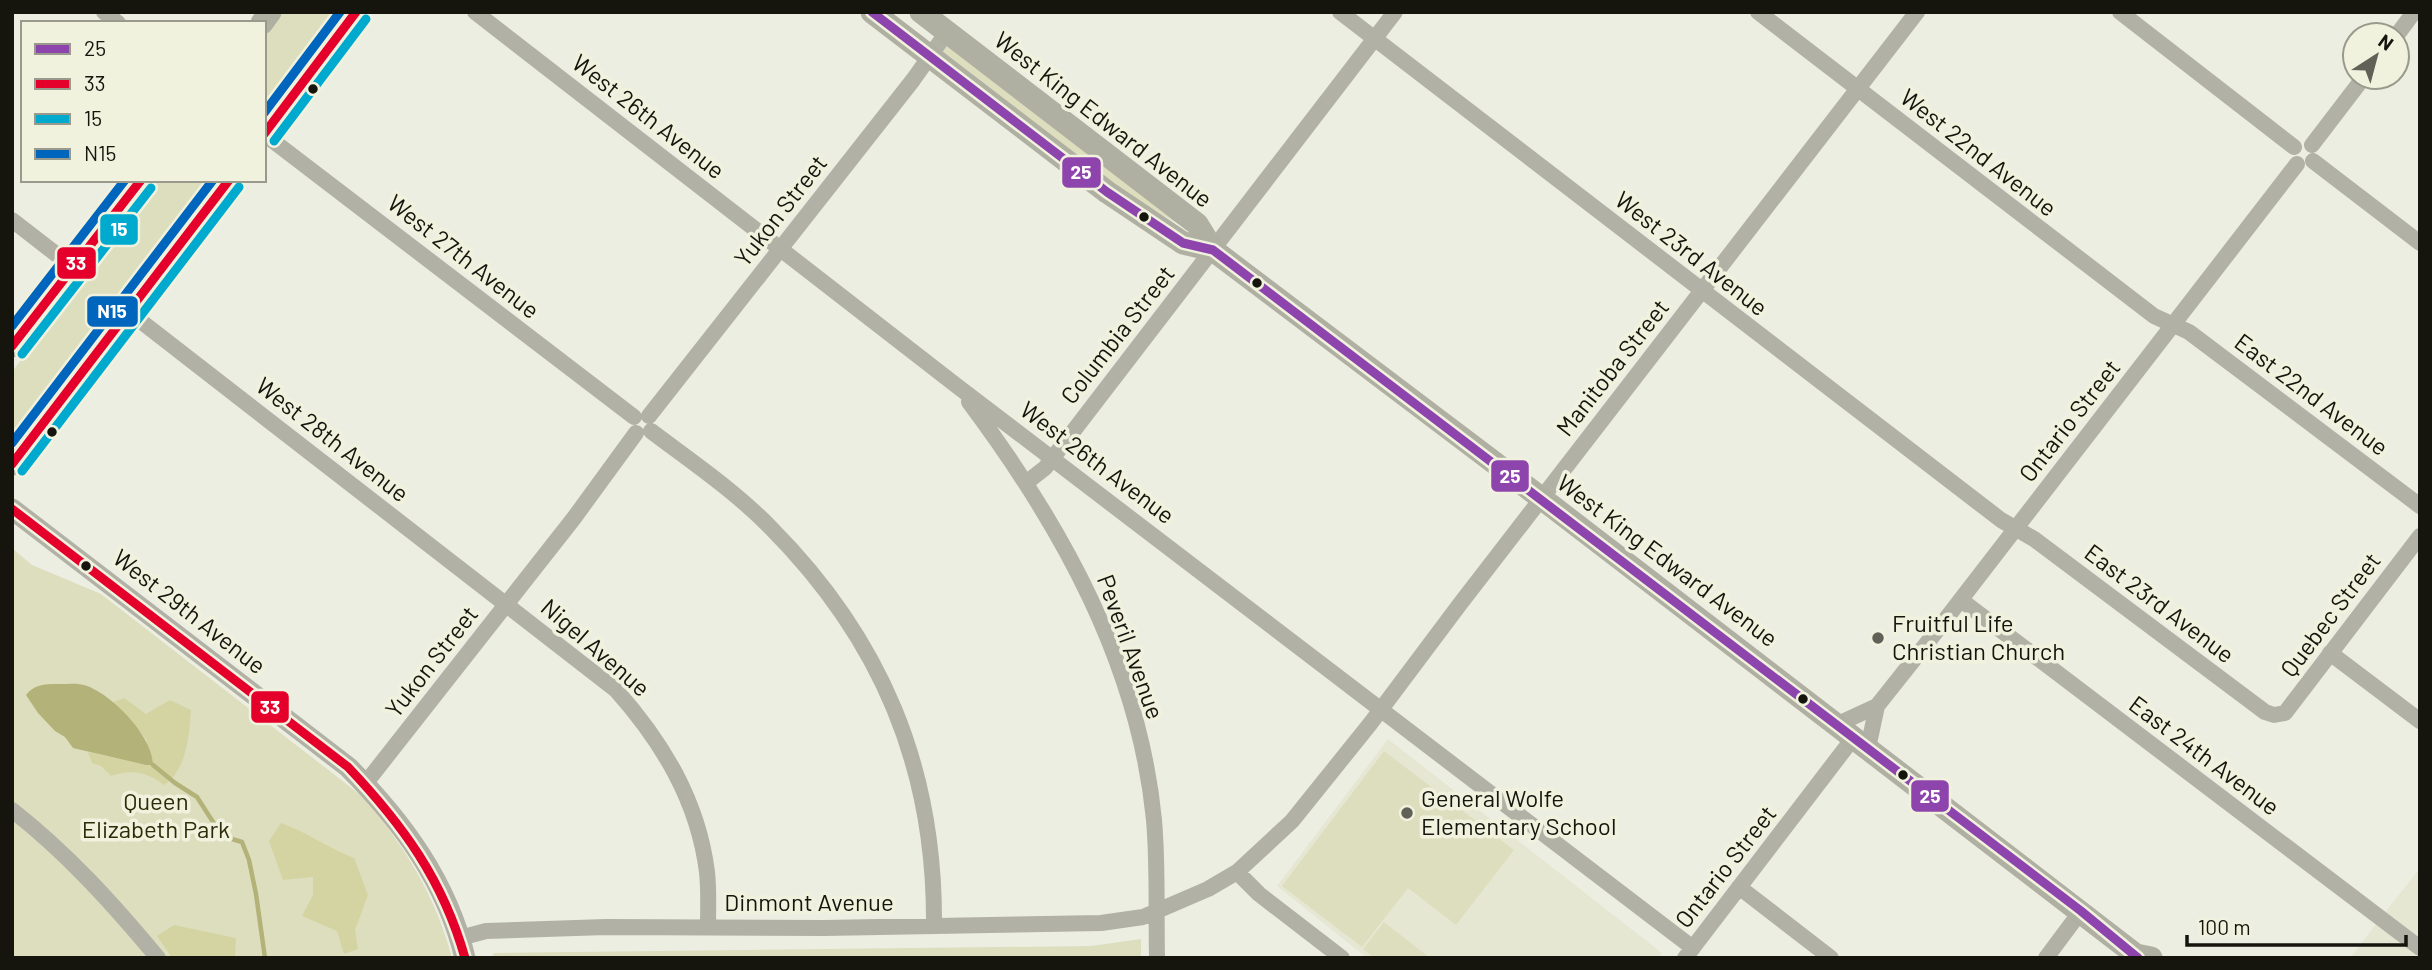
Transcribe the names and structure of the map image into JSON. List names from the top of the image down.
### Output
{
  "streets": {
    "main road": ["West King Edward Avenue"],
    "street": [
      "West 26th Avenue",
      "West 22nd Avenue",
      "Yukon Street",
      "West 23rd Avenue",
      "West 27th Avenue",
      "Columbia Street",
      "Manitoba Street",
      "East 22nd Avenue",
      "Ontario Street",
      "West 28th Avenue",
      "East 23rd Avenue",
      "West 29th Avenue",
      "Quebec Street",
      "Peveril Avenue",
      "Nigel Avenue",
      "East 24th Avenue",
      "Dinmont Avenue"
    ]
  },
  "crossings": [
    ["West 26th Avenue", "Yukon Street"],
    ["West 26th Avenue", "Columbia Street"],
    ["West 26th Avenue", "Manitoba Street"],
    ["West 26th Avenue", "Ontario Street"],
    ["West 26th Avenue", "Peveril Avenue"],
    ["West King Edward Avenue", "Yukon Street"],
    ["West King Edward Avenue", "Columbia Street"],
    ["West King Edward Avenue", "Manitoba Street"],
    ["West King Edward Avenue", "Ontario Street"],
    ["West 22nd Avenue", "Manitoba Street"],
    ["West 22nd Avenue", "East 22nd Avenue"],
    ["West 22nd Avenue", "Ontario Street"],
    ["Yukon Street", "West 27th Avenue"],
    ["Yukon Street", "West 28th Avenue"],
    ["Yukon Street", "West 29th Avenue"],
    ["Yukon Street", "Nigel Avenue"],
    ["West 23rd Avenue", "Columbia Street"],
    ["West 23rd Avenue", "Manitoba Street"],
    ["West 23rd Avenue", "Ontario Street"],
    ["West 23rd Avenue", "East 23rd Avenue"],
    ["West 27th Avenue", "Dinmont Avenue"],
    ["Columbia Street", "Peveril Avenue"],
    ["Manitoba Street", "Peveril Avenue"],
    ["Manitoba Street", "Dinmont Avenue"],
    ["East 22nd Avenue", "Ontario Street"],
    ["Ontario Street", "East 23rd Avenue"],
    ["Ontario Street", "East 24th Avenue"],
    ["West 28th Avenue", "Nigel Avenue"],
    ["East 23rd Avenue", "Quebec Street"],
    ["West 29th Avenue", "Dinmont Avenue"],
    ["Peveril Avenue", "Dinmont Avenue"],
    ["Nigel Avenue", "Dinmont Avenue"]
  ],
  "parks": ["Queen Elizabeth Park"],
  "places": ["Fruitful Life Christian Church", "General Wolfe Elementary School"],
  "lines": [
    "transit line 25",
    "transit line 33",
    "transit line N15",
    "transit line 15"
  ],
  "legend": [
    "25",
    "33",
    "15",
    "N15"
  ],
  "scale_bar": "100 m",
  "north": "top right"
}
